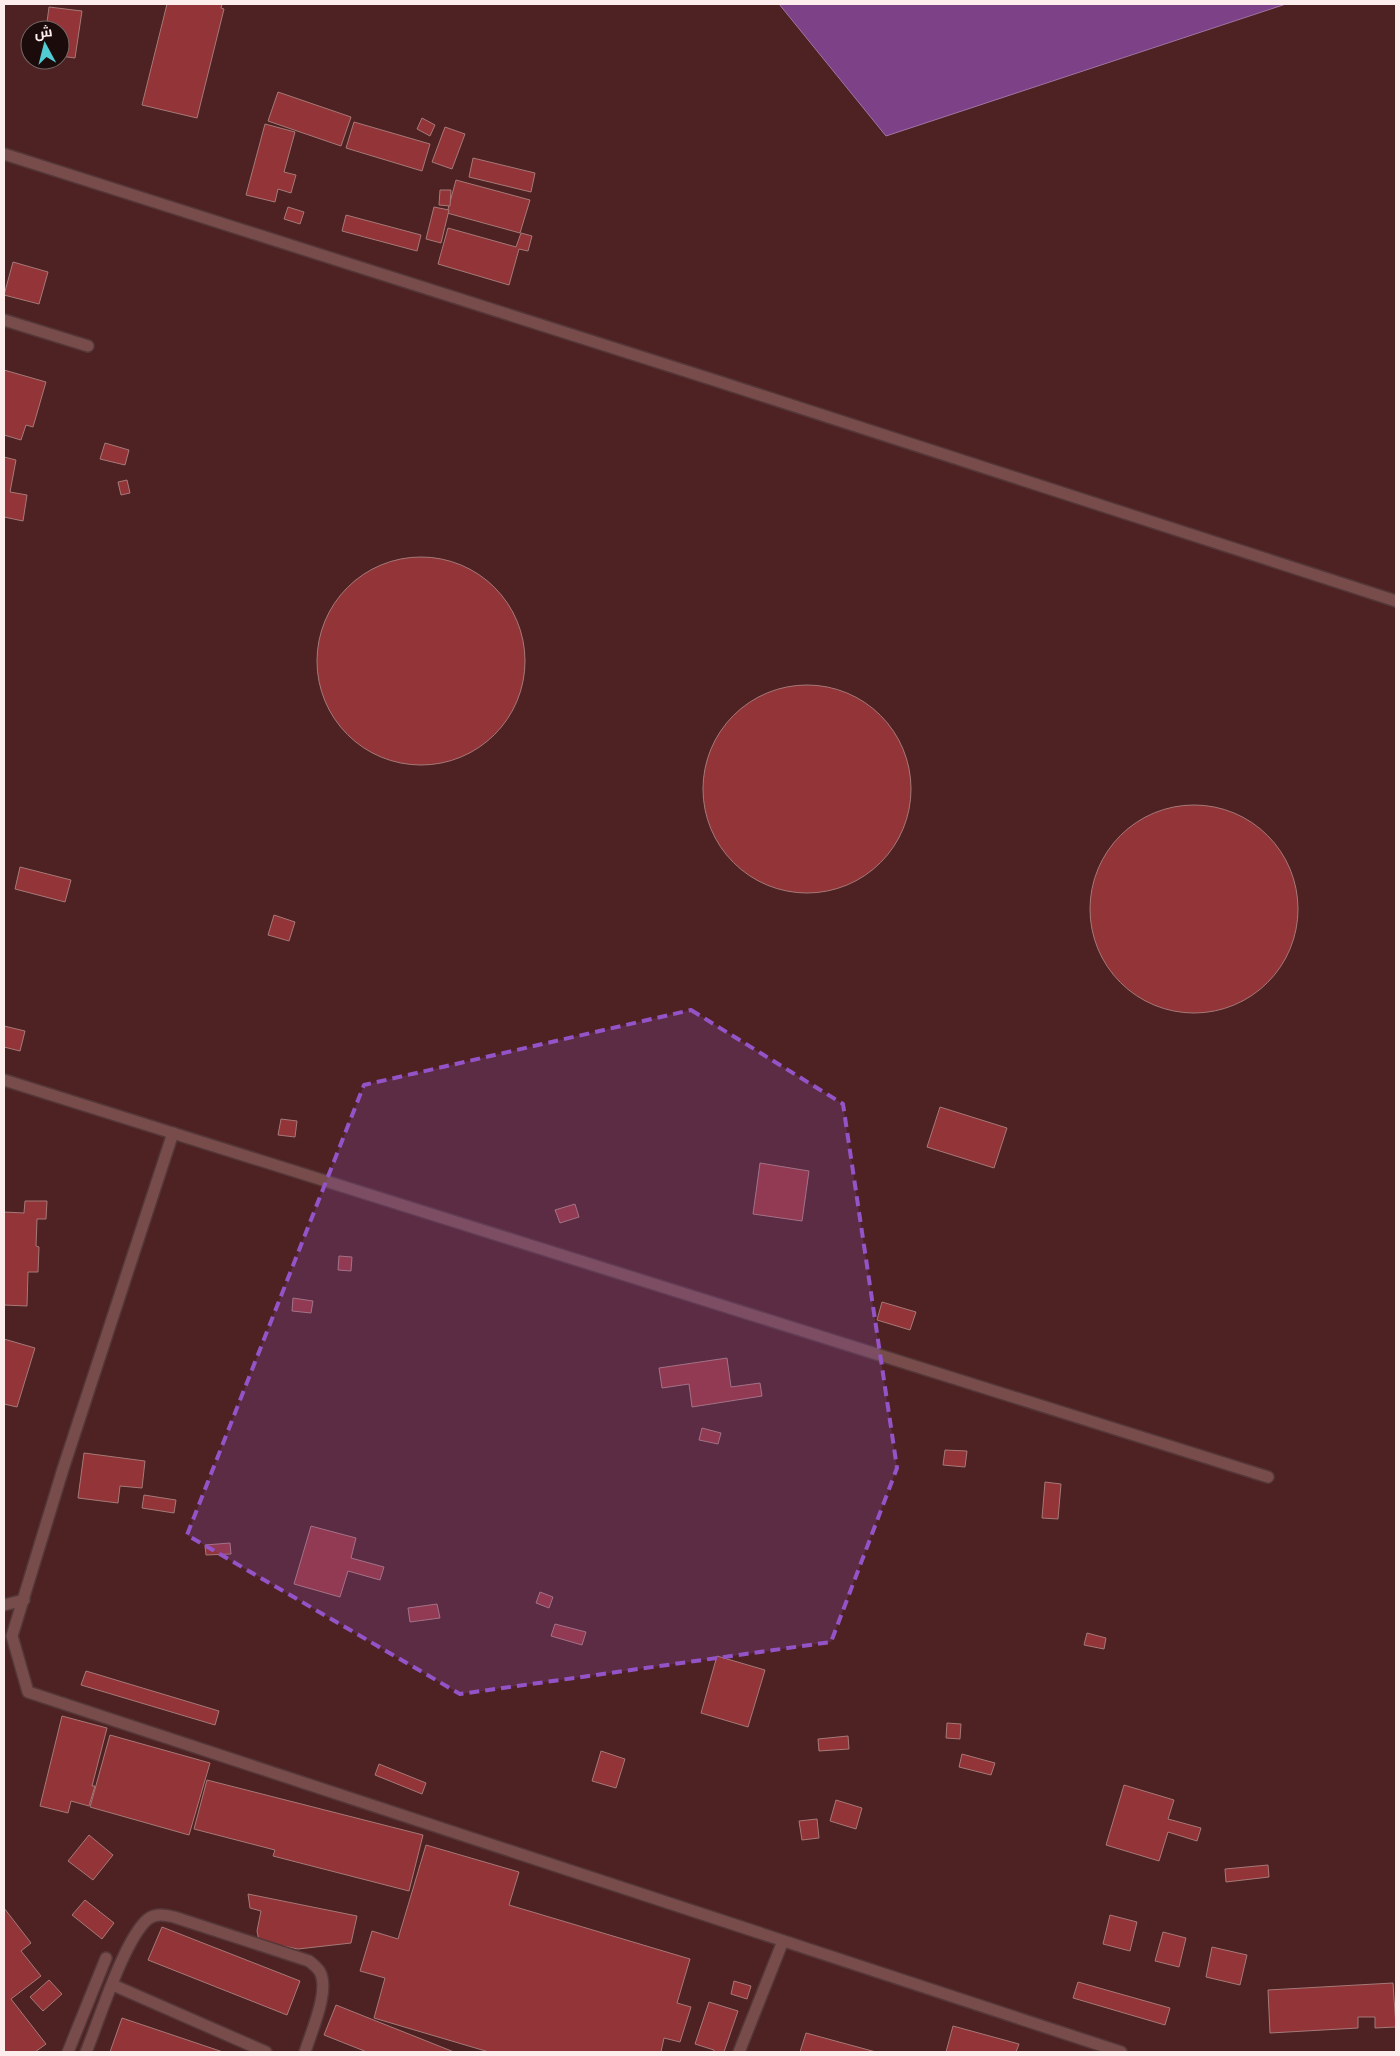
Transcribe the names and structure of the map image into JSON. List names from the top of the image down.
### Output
{
  "north": "top"
}
